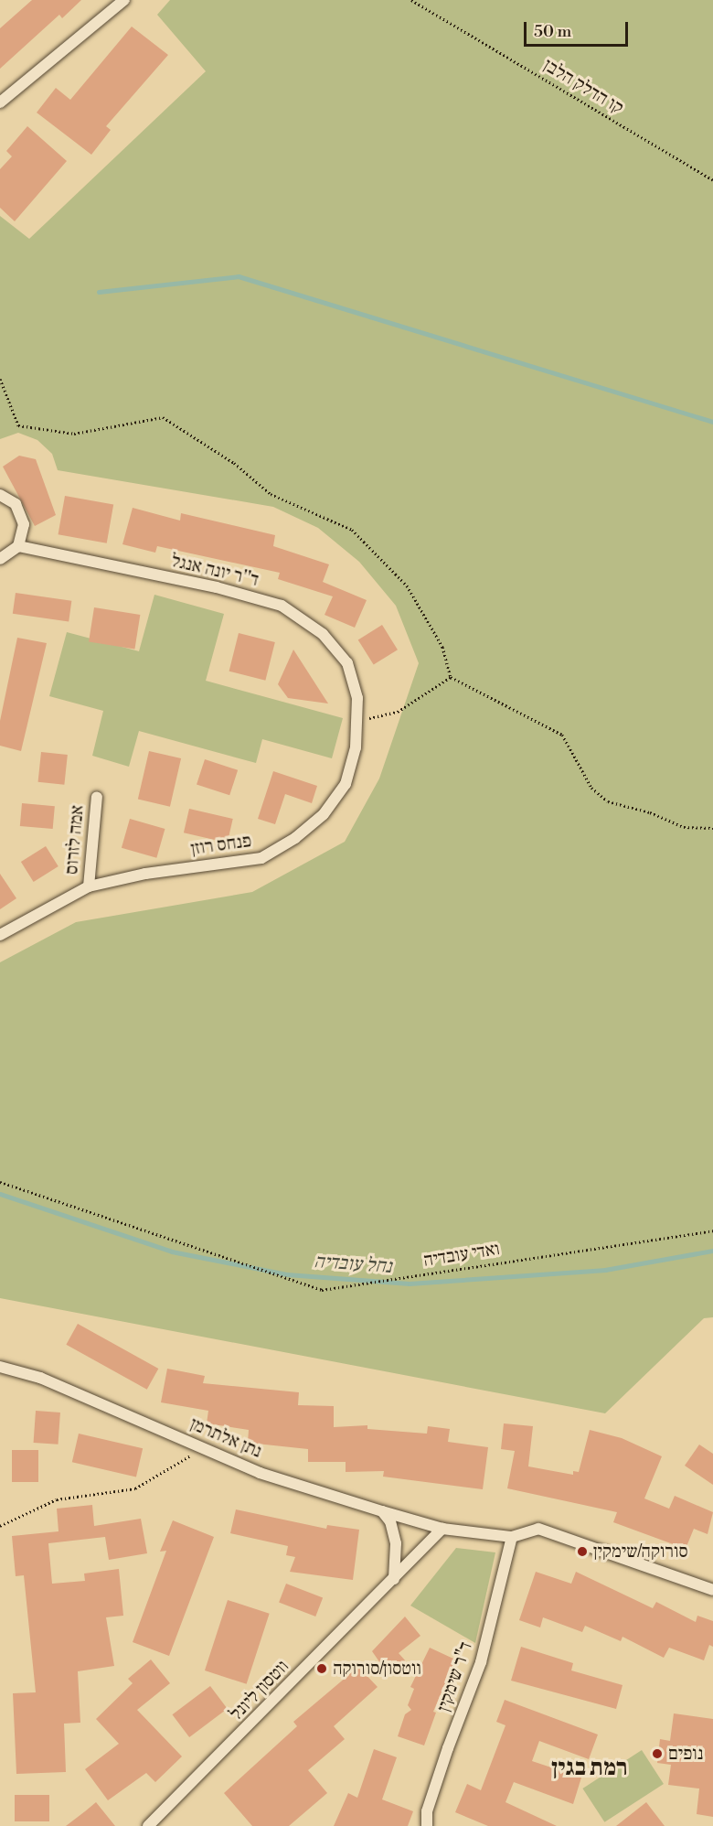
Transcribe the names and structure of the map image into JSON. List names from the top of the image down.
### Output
{
  "streets": {
    "street": [
      "ד''ר יונה אנגל",
      "אמה לזרוס",
      "פנחס רוזן",
      "נתן אלתרמן",
      "ד\"ר שימקין",
      "ווטסון ליונל"
    ],
    "path": ["קו הדלק הלבן", "ואדי עובדיה"]
  },
  "crossings": [
    ["ד''ר יונה אנגל", "פנחס רוזן"],
    ["אמה לזרוס", "פנחס רוזן"],
    ["נתן אלתרמן", "ד\"ר שימקין"],
    ["נתן אלתרמן", "ווטסון ליונל"]
  ],
  "districts": ["רמת בגין"],
  "water": ["נחל עובדיה"],
  "places": ["סורוקה/שימקין", "ווטסון/סורוקה", "נופים"],
  "scale_bar": "50 m"
}
